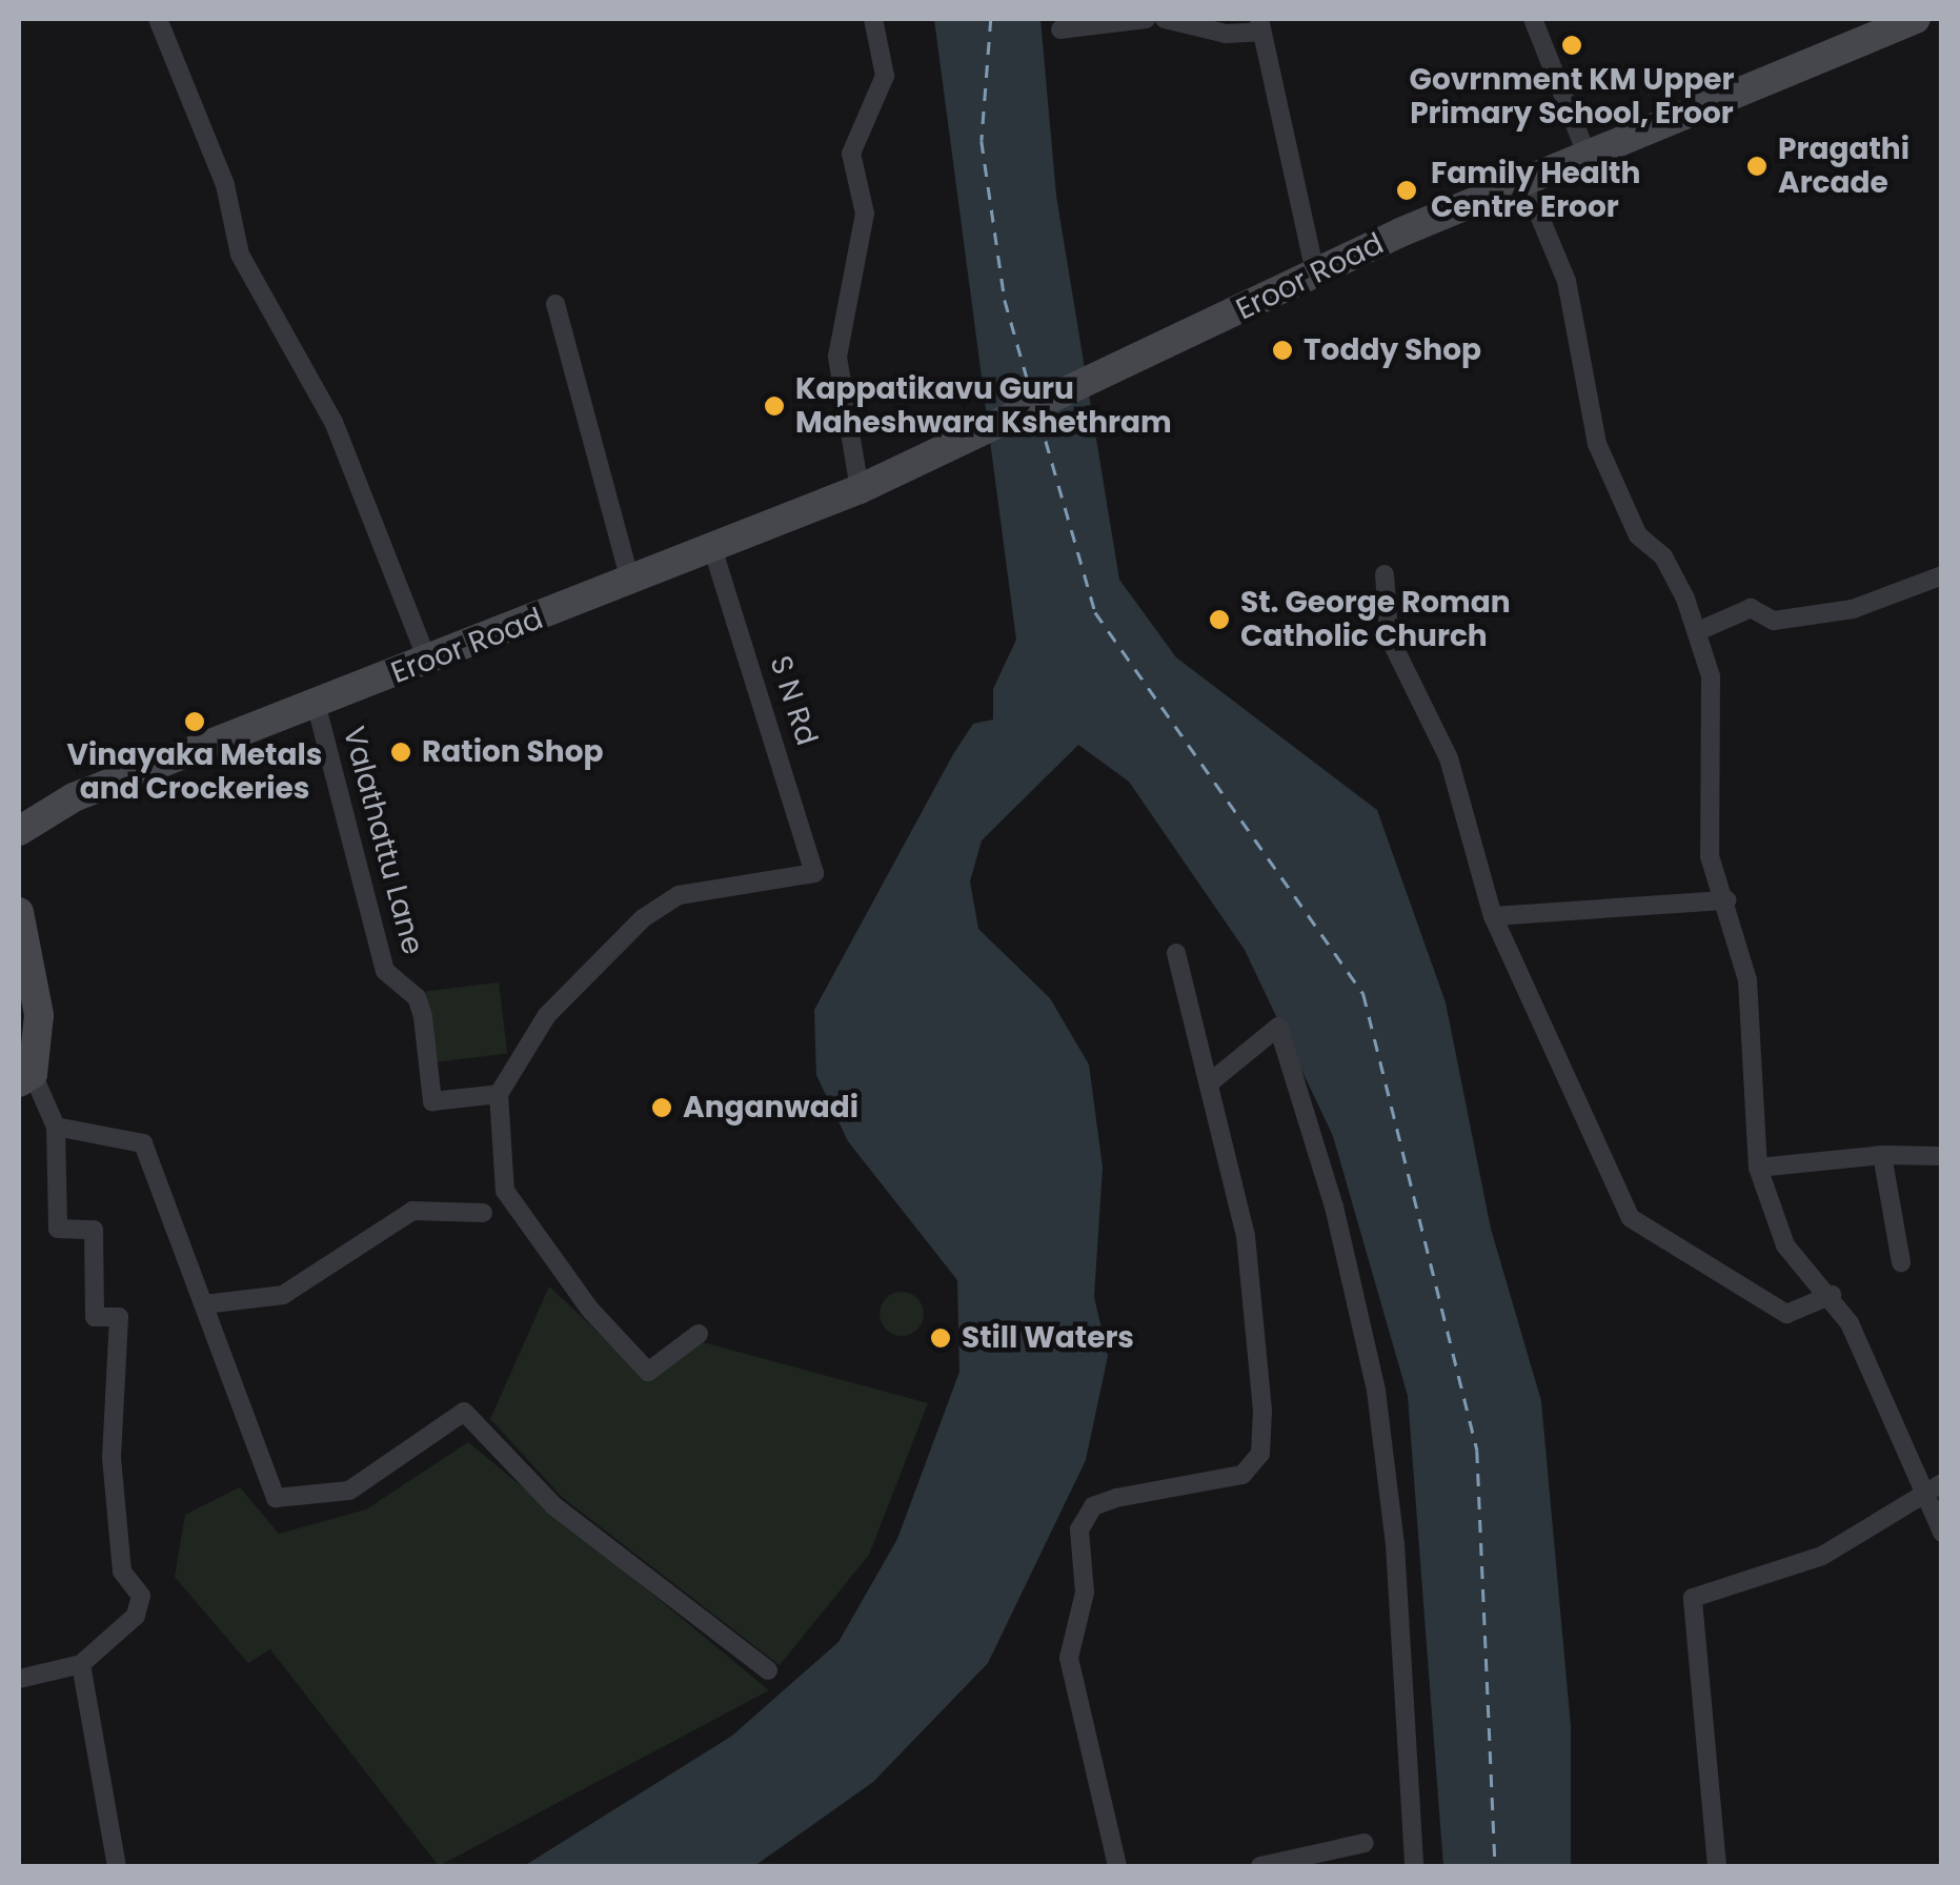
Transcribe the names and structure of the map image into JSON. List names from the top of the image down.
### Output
{
  "streets": {
    "main road": ["Eroor Road"],
    "street": ["S N Rd", "Valathattu Lane"]
  },
  "crossings": [
    ["Eroor Road", "S N Rd"],
    ["Eroor Road", "Valathattu Lane"],
    ["S N Rd", "Valathattu Lane"]
  ],
  "places": [
    "Govrnment KM Upper Primary School, Eroor",
    "Pragathi Arcade",
    "Family Health Centre Eroor",
    "Toddy Shop",
    "Kappatikavu Guru Maheshwara Kshethram",
    "St. George Roman Catholic Church",
    "Vinayaka Metals and Crockeries",
    "Ration Shop",
    "Anganwadi",
    "Still Waters"
  ]
}
